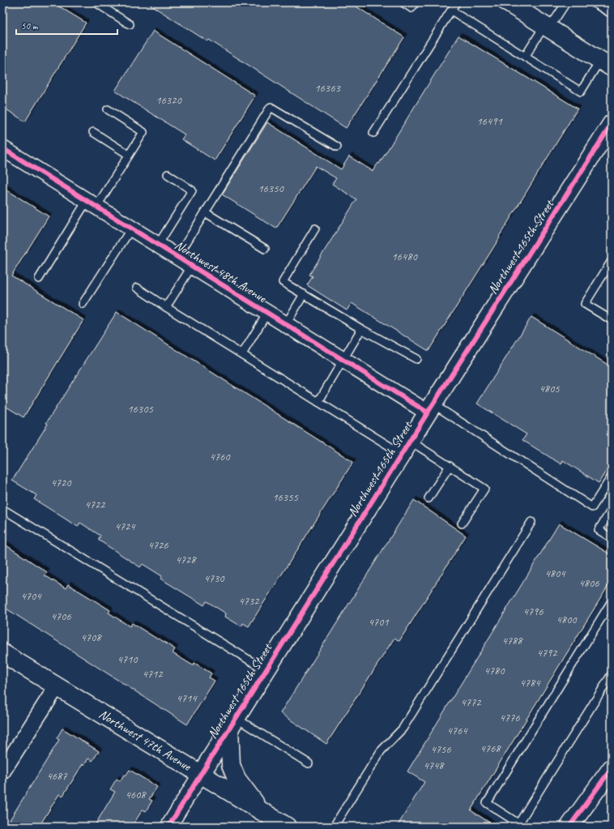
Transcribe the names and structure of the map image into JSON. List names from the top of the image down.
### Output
{
  "streets": {
    "street": ["Northwest 165th Street", "Northwest 48th Avenue", "Northwest 47th Avenue"]
  },
  "crossings": [
    ["Northwest 165th Street", "Northwest 48th Avenue"],
    ["Northwest 165th Street", "Northwest 47th Avenue"]
  ],
  "house_numbers": [
    "16363",
    "16320",
    "16491",
    "16350",
    "16480",
    "4805",
    "16305",
    "4760",
    "4720",
    "16355",
    "4722",
    "4724",
    "4726",
    "4728",
    "4804",
    "4730",
    "4806",
    "4704",
    "4732",
    "4796",
    "4706",
    "4800",
    "4701",
    "4708",
    "4788",
    "4792",
    "4710",
    "4780",
    "4712",
    "4784",
    "4714",
    "4772",
    "4776",
    "4764",
    "4768",
    "4756",
    "4748",
    "4687",
    "4608"
  ],
  "scale_bar": "50 m"
}
